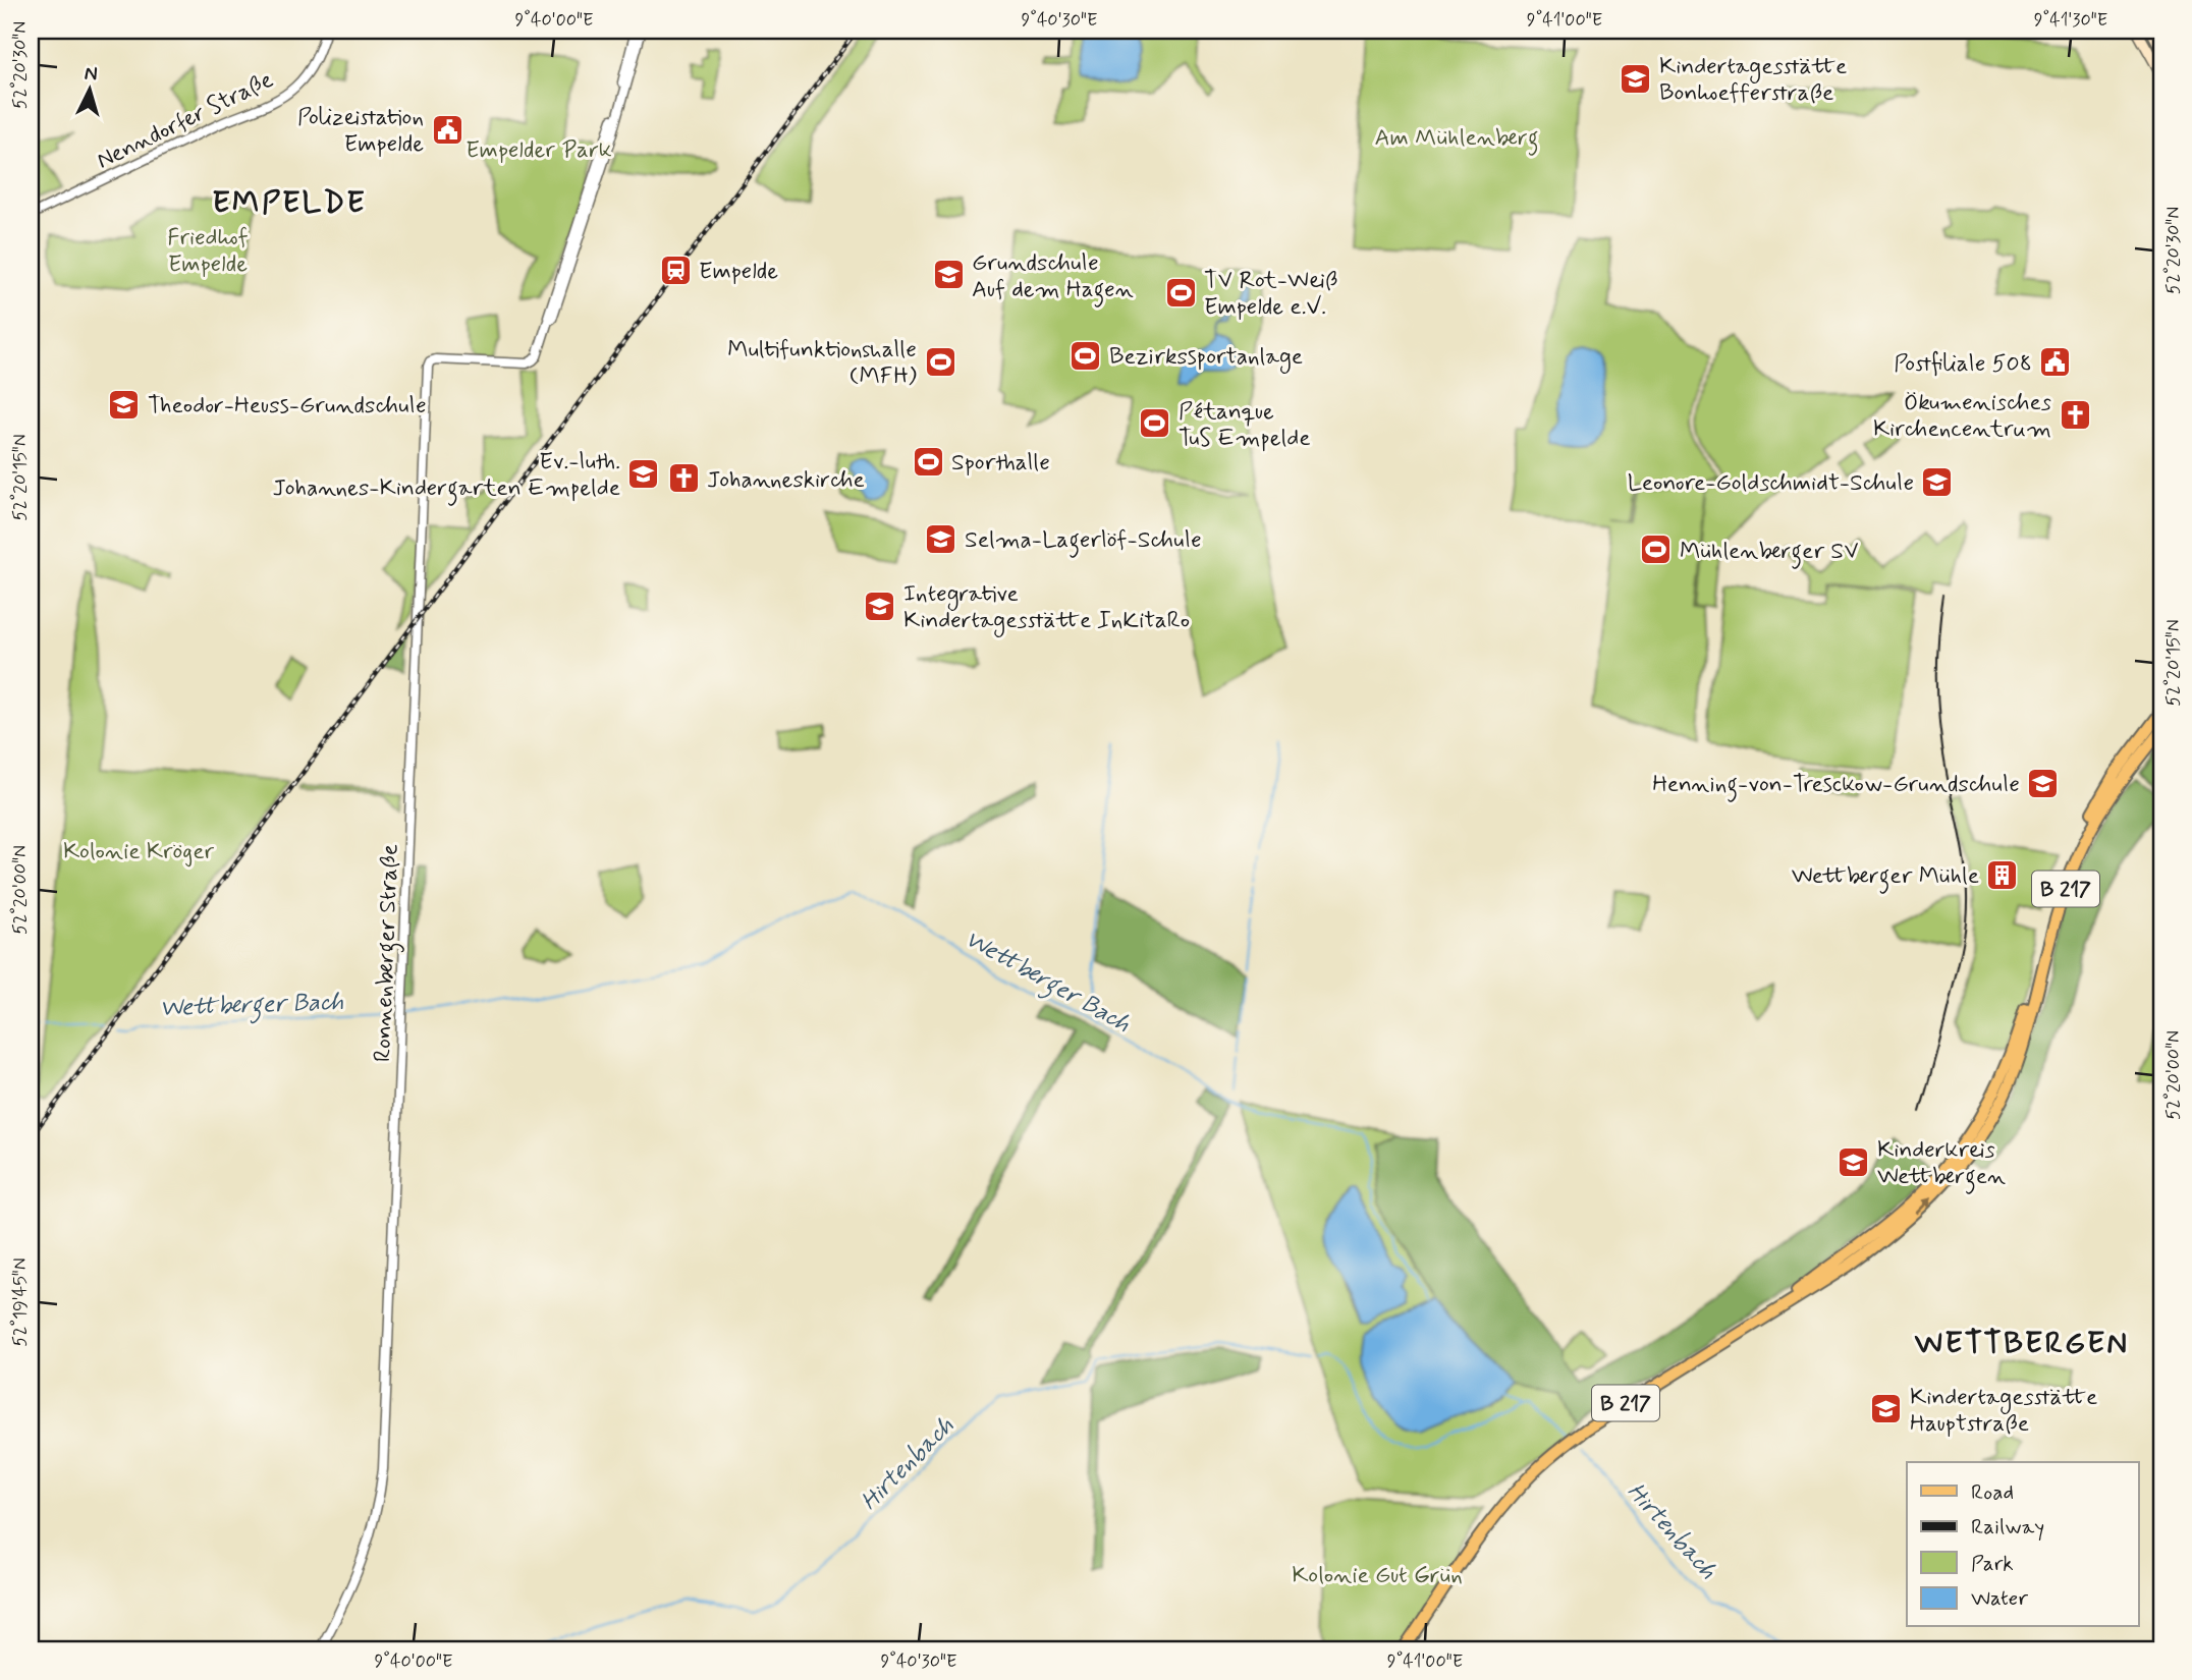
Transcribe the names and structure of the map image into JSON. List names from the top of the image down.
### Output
{
  "streets": {
    "main road": ["B 217"],
    "street": ["Nenndorfer Straße", "Ronnenberger Straße"]
  },
  "districts": ["EMPELDE", "WETTBERGEN"],
  "water": ["Wettberger Bach", "Hirtenbach"],
  "parks": [
    "Am Mühlenberg",
    "Empelder Park",
    "Friedhof Empelde",
    "Kolonie Kröger",
    "Kolonie Gut Grün"
  ],
  "places": {
    "school or university": [
      "Kindertagesstätte Bonhoefferstraße",
      "Grundschule Auf dem Hagen",
      "Theodor-Heuss-Grundschule",
      "Ev.-luth. Johannes-Kindergarten Empelde",
      "Leonore-Goldschmidt-Schule",
      "Selma-Lagerlöf-Schule",
      "Integrative Kindertagesstätte InKitaRo",
      "Henning-von-Tresckow-Grundschule",
      "Kinderkreis Wettbergen",
      "Kindertagesstätte Hauptstraße"
    ],
    "public building": ["Polizeistation Empelde", "Postfiliale 508"],
    "station": ["Empelde"],
    "sports": [
      "TV Rot-Weiß Empelde e.V.",
      "Bezirkssportanlage",
      "Multifunktionshalle (MFH)",
      "Pétanque TuS Empelde",
      "Sporthalle",
      "Mühlenberger SV"
    ],
    "church": ["Ökumenisches Kirchencentrum", "Johanneskirche"],
    "building": ["Wettberger Mühle"]
  },
  "legend": [
    "Road",
    "Railway",
    "Park",
    "Water"
  ],
  "north": "top",
  "coordinates": [
    "9°40'00\"E",
    "9°40'30\"E",
    "9°41'00\"E",
    "9°41'30\"E",
    "52°20'30\"N",
    "52°20'15\"N",
    "52°20'00\"N",
    "52°19'45\"N"
  ]
}
